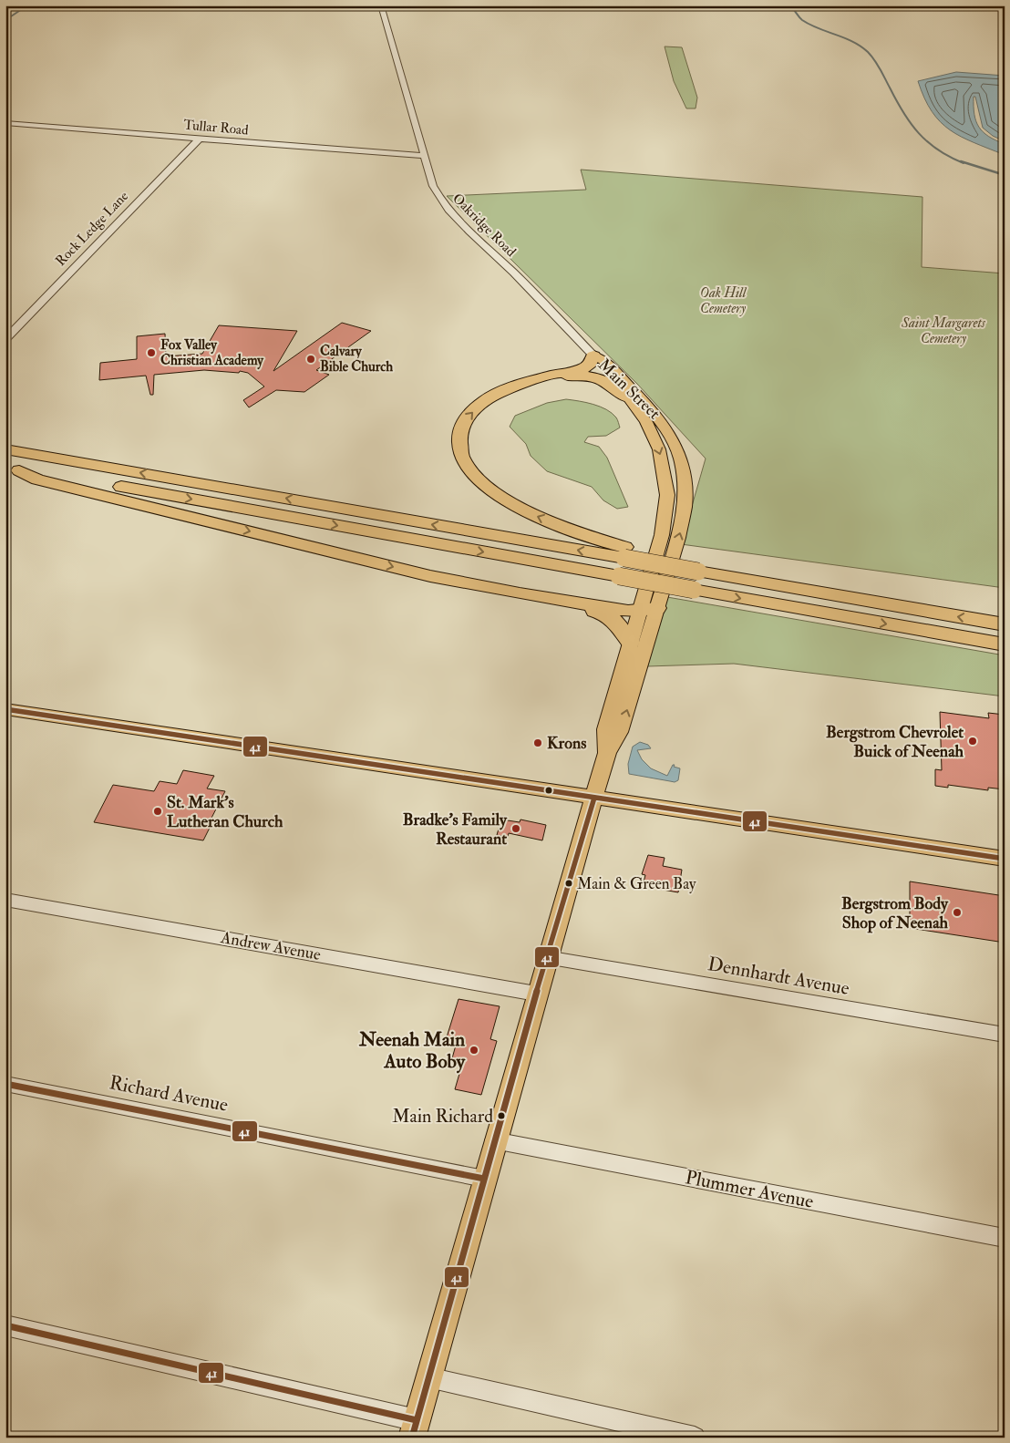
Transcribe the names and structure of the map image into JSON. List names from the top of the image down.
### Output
{
  "streets": {
    "main road": ["Main Street"],
    "street": [
      "Tullar Road",
      "Oakridge Road",
      "Rock Ledge Lane",
      "Andrew Avenue",
      "Dennhardt Avenue",
      "Richard Avenue",
      "Plummer Avenue"
    ]
  },
  "crossings": [
    ["Tullar Road", "Oakridge Road"],
    ["Tullar Road", "Rock Ledge Lane"],
    ["Oakridge Road", "Main Street"],
    ["Main Street", "Andrew Avenue"],
    ["Main Street", "Dennhardt Avenue"],
    ["Main Street", "Richard Avenue"],
    ["Main Street", "Plummer Avenue"]
  ],
  "parks": ["Oak Hill Cemetery", "Saint Margarets Cemetery"],
  "places": [
    "Fox Valley Christian Academy",
    "Calvary Bible Church",
    "Bergstrom Chevrolet Buick of Neenah",
    "Krons",
    "St. Mark's Lutheran Church",
    "Bradke's Family Restaurant",
    "Main & Green Bay",
    "Bergstrom Body Shop of Neenah",
    "Neenah Main Auto Boby",
    "Main Richard"
  ],
  "lines": ["transit line 41"]
}
